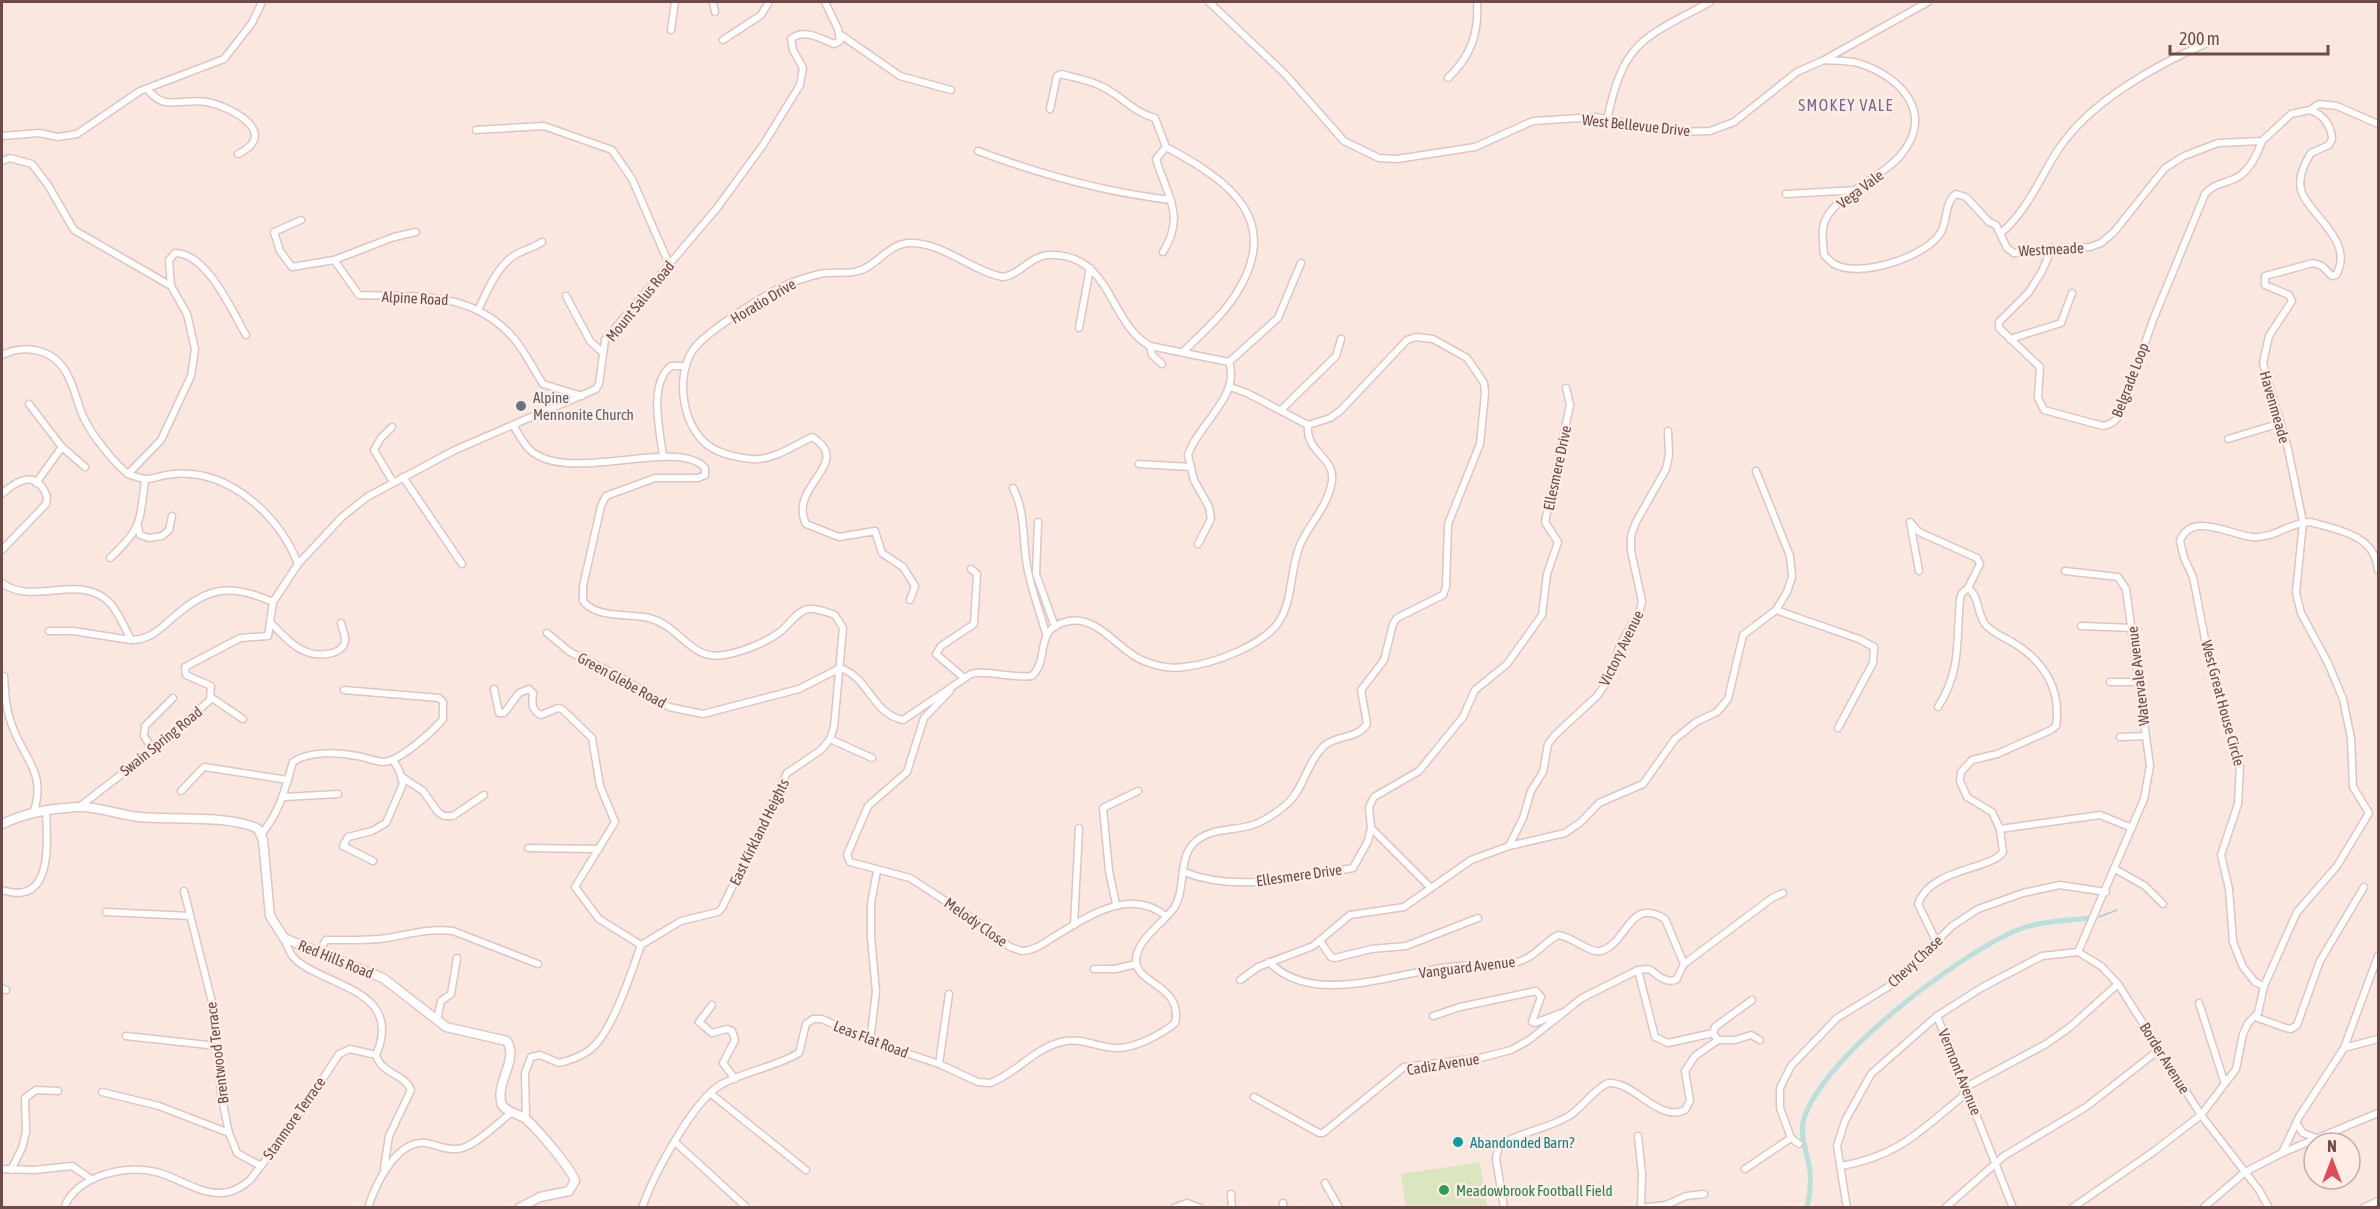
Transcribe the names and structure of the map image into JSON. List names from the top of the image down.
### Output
{
  "streets": {
    "main road": ["Red Hills Road"],
    "street": [
      "West Bellevue Drive",
      "Vega Vale",
      "Westmeade",
      "Alpine Road",
      "Mount Salus Road",
      "Horatio Drive",
      "Belgrade Loop",
      "Havenmeade",
      "Ellesmere Drive",
      "Victory Avenue",
      "Watervale Avenue",
      "Green Glebe Road",
      "West Great House Circle",
      "Swain Spring Road",
      "East Kirkland Heights",
      "Melody Close",
      "Chevy Chase",
      "Vanguard Avenue",
      "Leas Flat Road",
      "Brentwood Terrace",
      "Border Avenue",
      "Cadiz Avenue",
      "Vermont Avenue",
      "Stanmore Terrace"
    ]
  },
  "crossings": [
    ["West Bellevue Drive", "Vega Vale"],
    ["Vega Vale", "Westmeade"],
    ["Westmeade", "Belgrade Loop"],
    ["Alpine Road", "Mount Salus Road"],
    ["Havenmeade", "West Great House Circle"],
    ["Watervale Avenue", "Chevy Chase"],
    ["Watervale Avenue", "Border Avenue"],
    ["Watervale Avenue", "Vermont Avenue"],
    ["Brentwood Terrace", "Stanmore Terrace"],
    ["Border Avenue", "Vermont Avenue"]
  ],
  "districts": ["SMOKEY VALE"],
  "places": ["Alpine Mennonite Church", "Abandonded Barn?", "Meadowbrook Football Field"],
  "scale_bar": "200 m",
  "north": "top"
}
